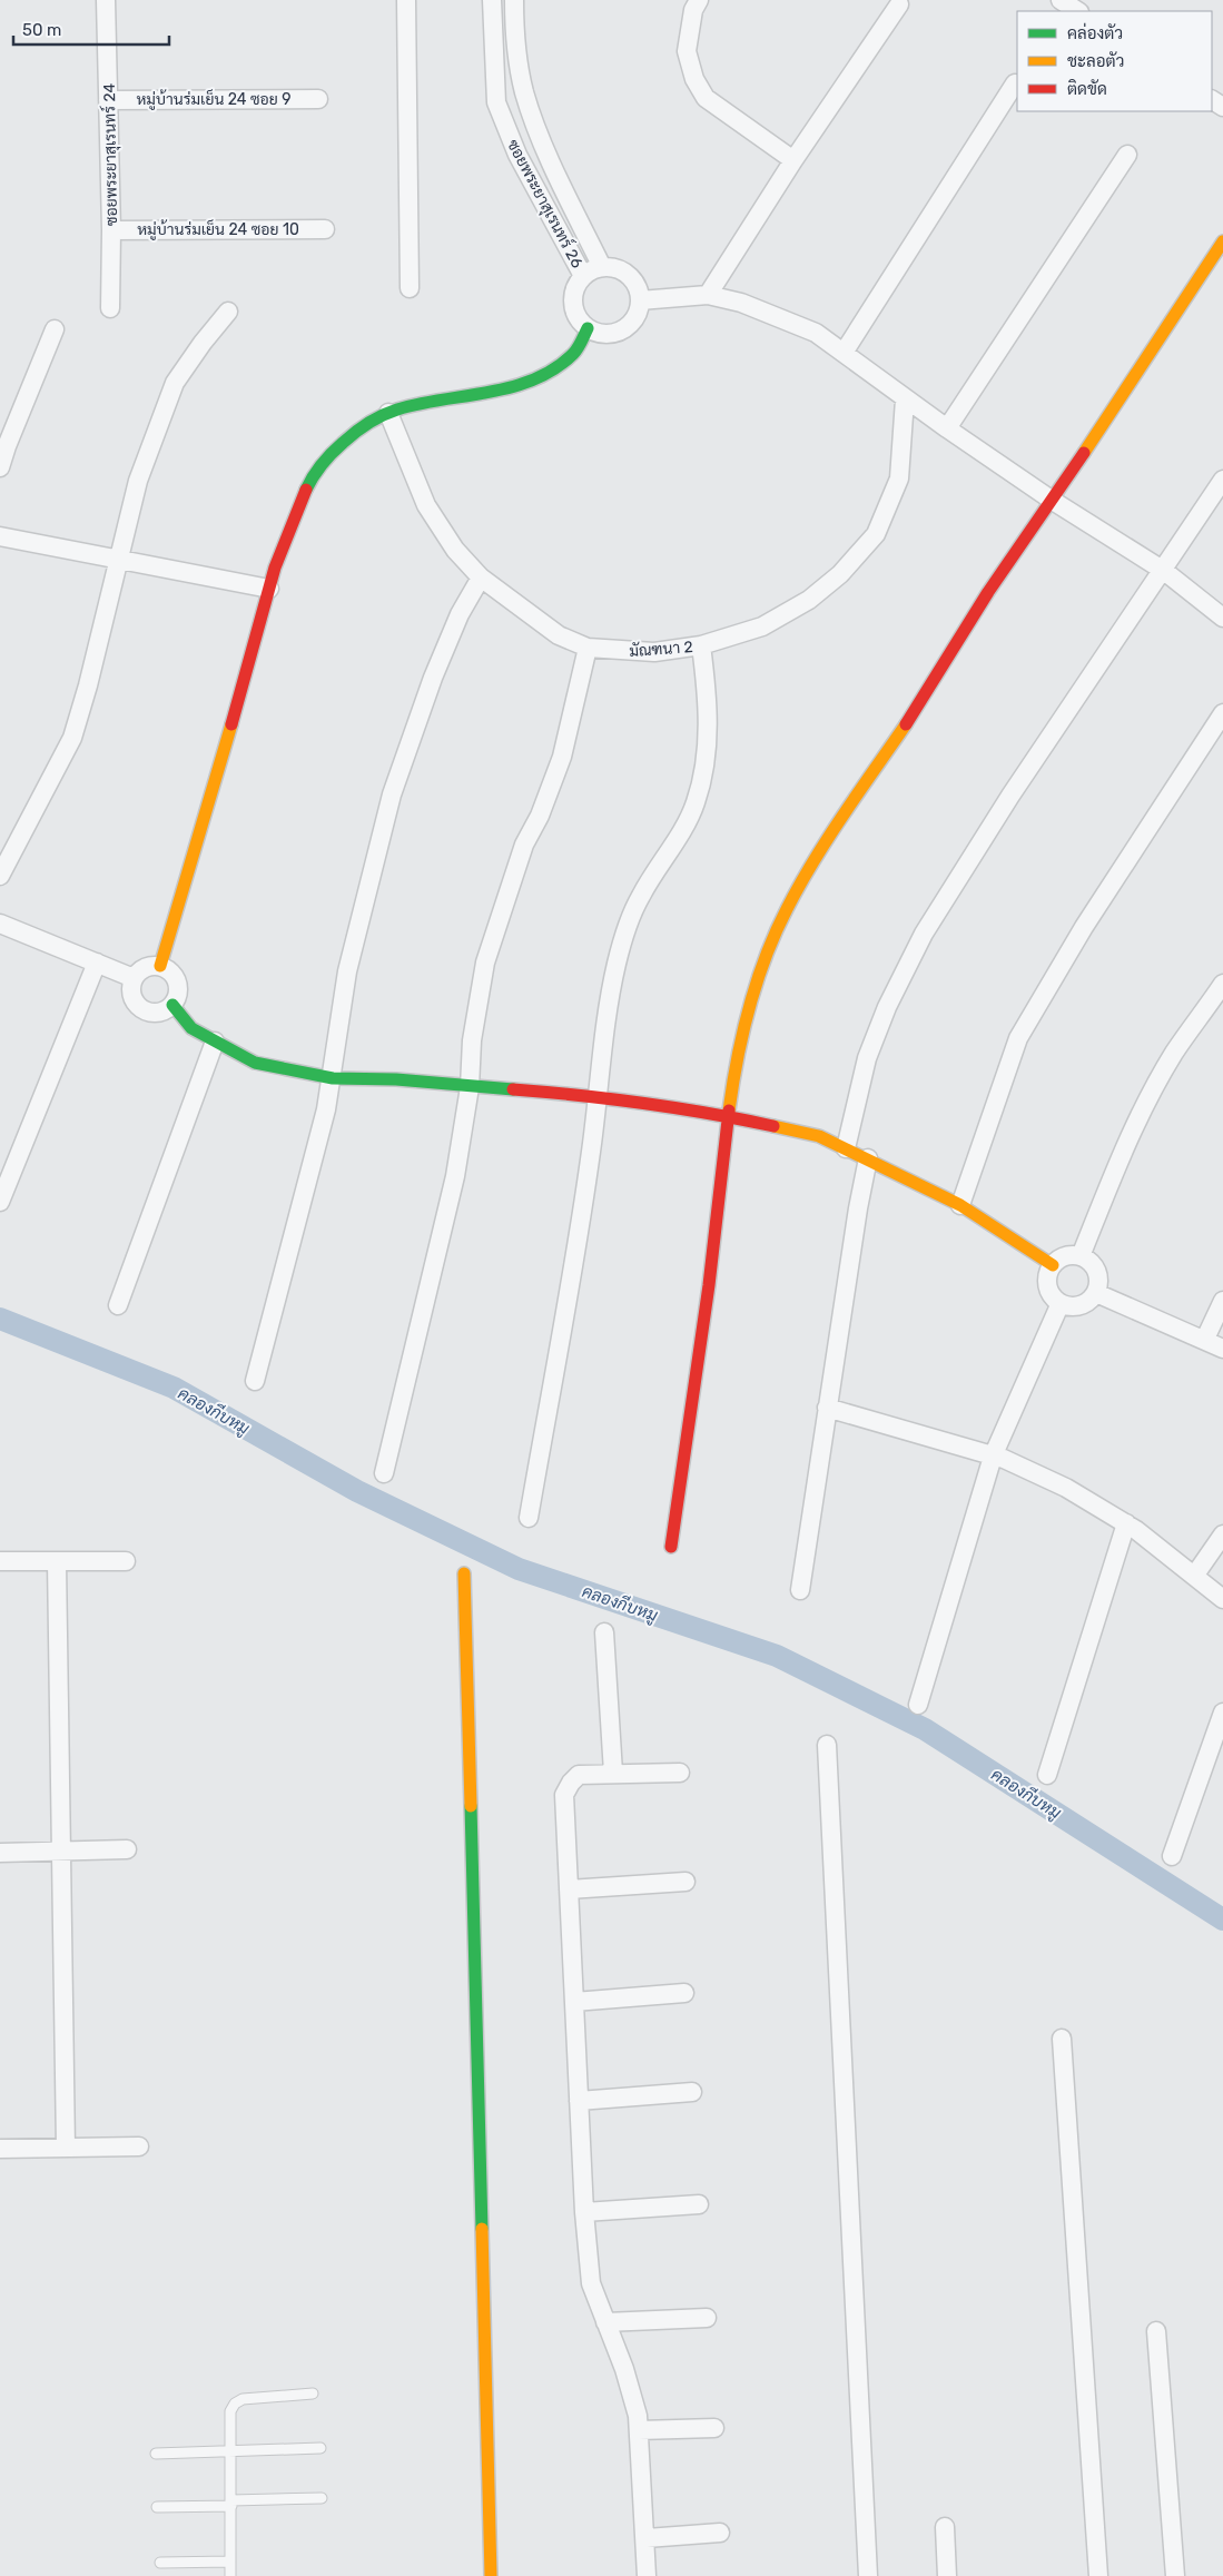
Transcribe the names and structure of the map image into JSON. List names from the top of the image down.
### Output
{
  "streets": {
    "street": [
      "หมู่บ้านร่มเย็น 24 ซอย 9",
      "ซอยพระยาสุเรนทร์ 24",
      "ซอยพระยาสุเรนทร์ 26",
      "หมู่บ้านร่มเย็น 24 ซอย 10",
      "มัณฑนา 2"
    ]
  },
  "crossings": [
    ["หมู่บ้านร่มเย็น 24 ซอย 9", "ซอยพระยาสุเรนทร์ 24"],
    ["ซอยพระยาสุเรนทร์ 24", "หมู่บ้านร่มเย็น 24 ซอย 10"]
  ],
  "water": ["คลองกีบหมู"],
  "legend": ["คล่องตัว", "ชะลอตัว", "ติดขัด"],
  "scale_bar": "50 m"
}
